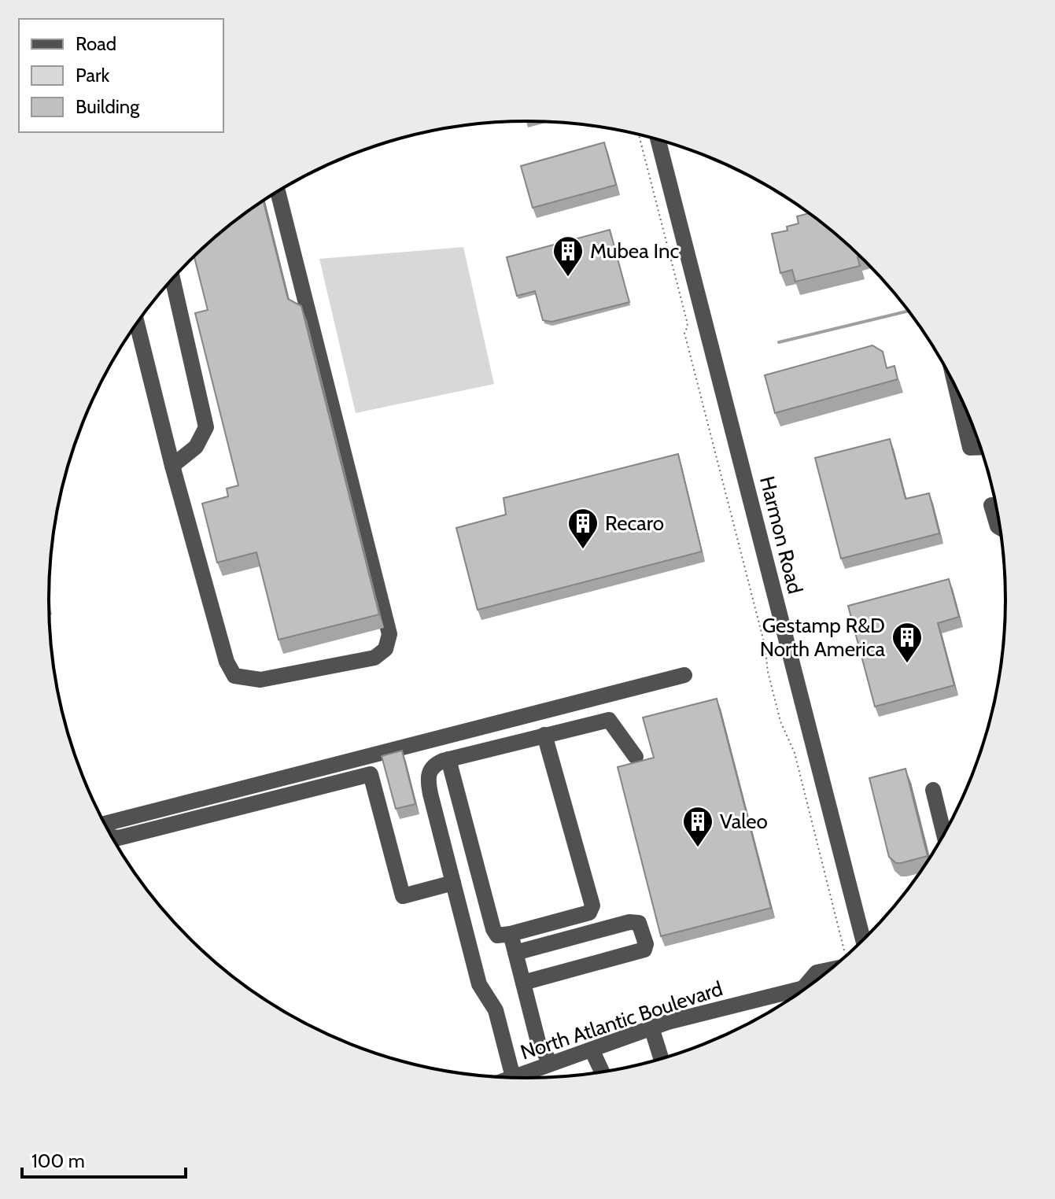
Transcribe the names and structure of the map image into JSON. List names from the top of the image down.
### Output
{
  "streets": {
    "street": ["Harmon Road", "North Atlantic Boulevard"]
  },
  "places": {
    "building": [
      "Mubea Inc",
      "Recaro",
      "Gestamp R&D North America",
      "Valeo"
    ]
  },
  "legend": ["Road", "Park", "Building"],
  "scale_bar": "100 m"
}
